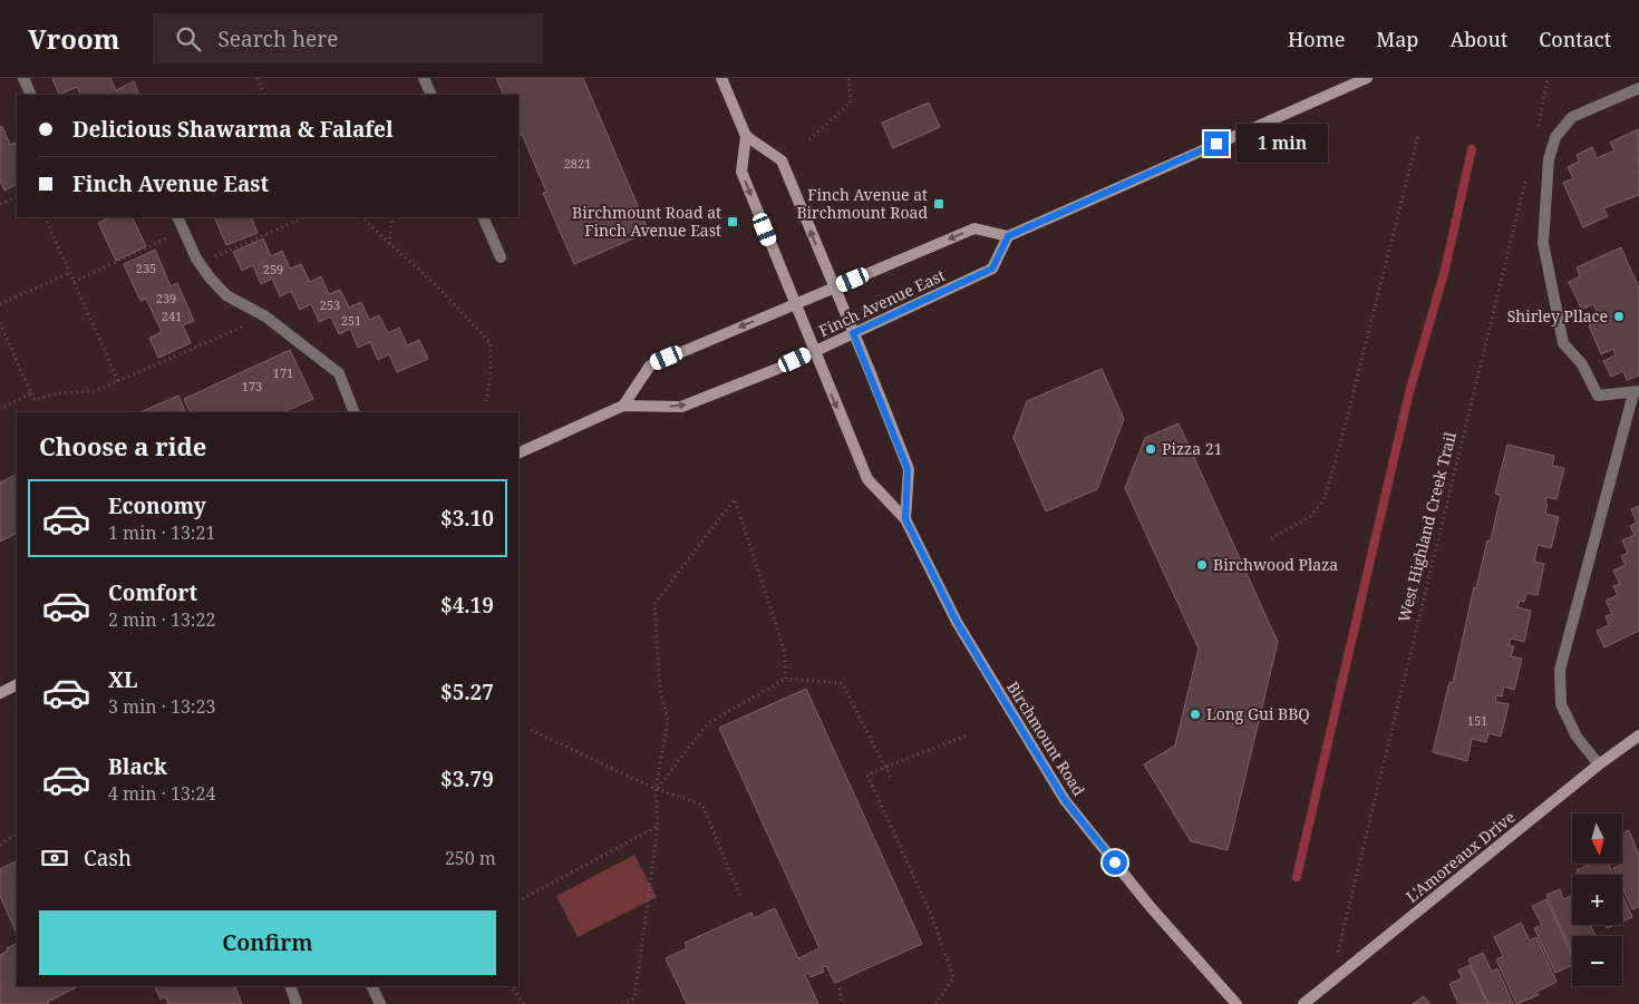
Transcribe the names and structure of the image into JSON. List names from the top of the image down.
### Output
{
  "streets": {
    "main road": ["Finch Avenue East", "Birchmount Road", "L'Amoreaux Drive"],
    "path": ["West Highland Creek Trail"]
  },
  "crossings": [
    ["Finch Avenue East", "Birchmount Road"],
    ["West Highland Creek Trail", "L'Amoreaux Drive"]
  ],
  "places": {
    "transit": ["Finch Avenue at Birchmount Road", "Birchmount Road at Finch Avenue East"],
    "other": [
      "Shirley Pllace",
      "Pizza 21",
      "Birchwood Plaza",
      "Long Gui BBQ"
    ]
  },
  "house_numbers": [
    "2821",
    "235",
    "259",
    "239",
    "253",
    "241",
    "251",
    "171",
    "173",
    "151"
  ],
  "north": "bottom",
  "page": {
    "header": "Vroom",
    "search": "Search here",
    "nav": [
      "Home",
      "Map",
      "About",
      "Contact"
    ],
    "banner": ["Delicious Shawarma & Falafel", "Finch Avenue East"],
    "bubble": "1 min",
    "heading": "Choose a ride",
    "list": [
      {
        "name": "Economy",
        "note": "1 min · 13:21",
        "value": "$3.10"
      },
      {
        "name": "Comfort",
        "note": "2 min · 13:22",
        "value": "$4.19"
      },
      {
        "name": "XL",
        "note": "3 min · 13:23",
        "value": "$5.27"
      },
      {
        "name": "Black",
        "note": "4 min · 13:24",
        "value": "$3.79"
      }
    ],
    "map_buttons": ["+", "−"],
    "pay": ["Cash", "250 m"],
    "buttons": "Confirm"
  }
}
